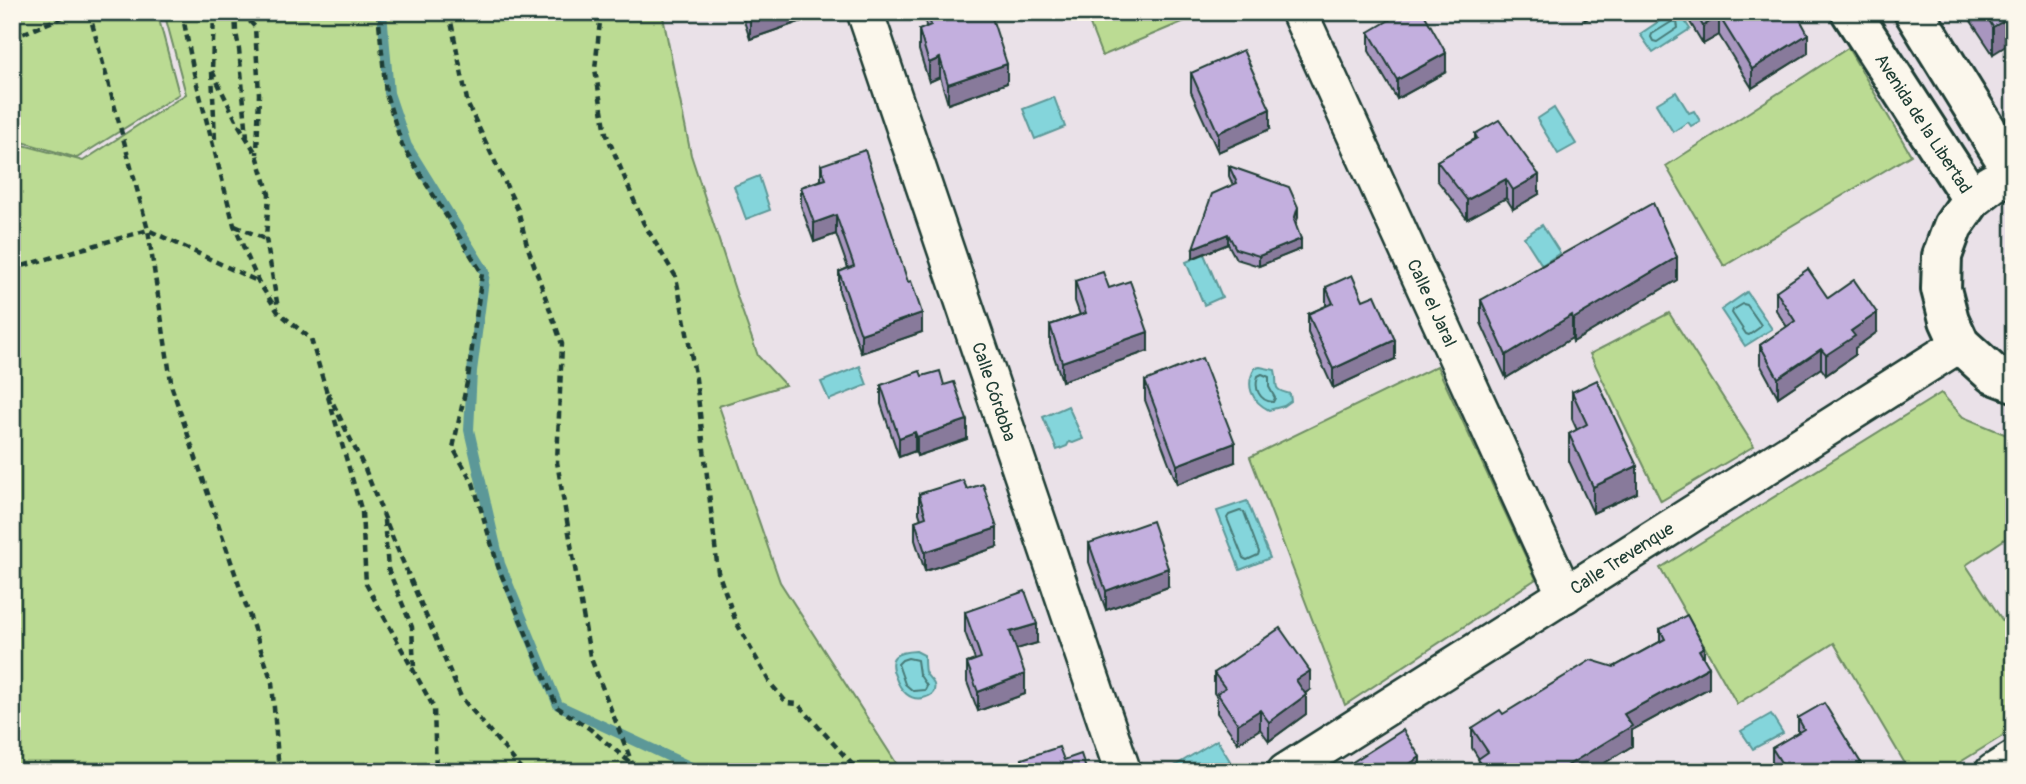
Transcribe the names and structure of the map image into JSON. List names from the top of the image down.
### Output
{
  "streets": {
    "street": [
      "Avenida de la Libertad",
      "Calle el Jaral",
      "Calle Córdoba",
      "Calle Trevenque"
    ]
  },
  "crossings": [
    ["Calle el Jaral", "Calle Trevenque"]
  ]
}
